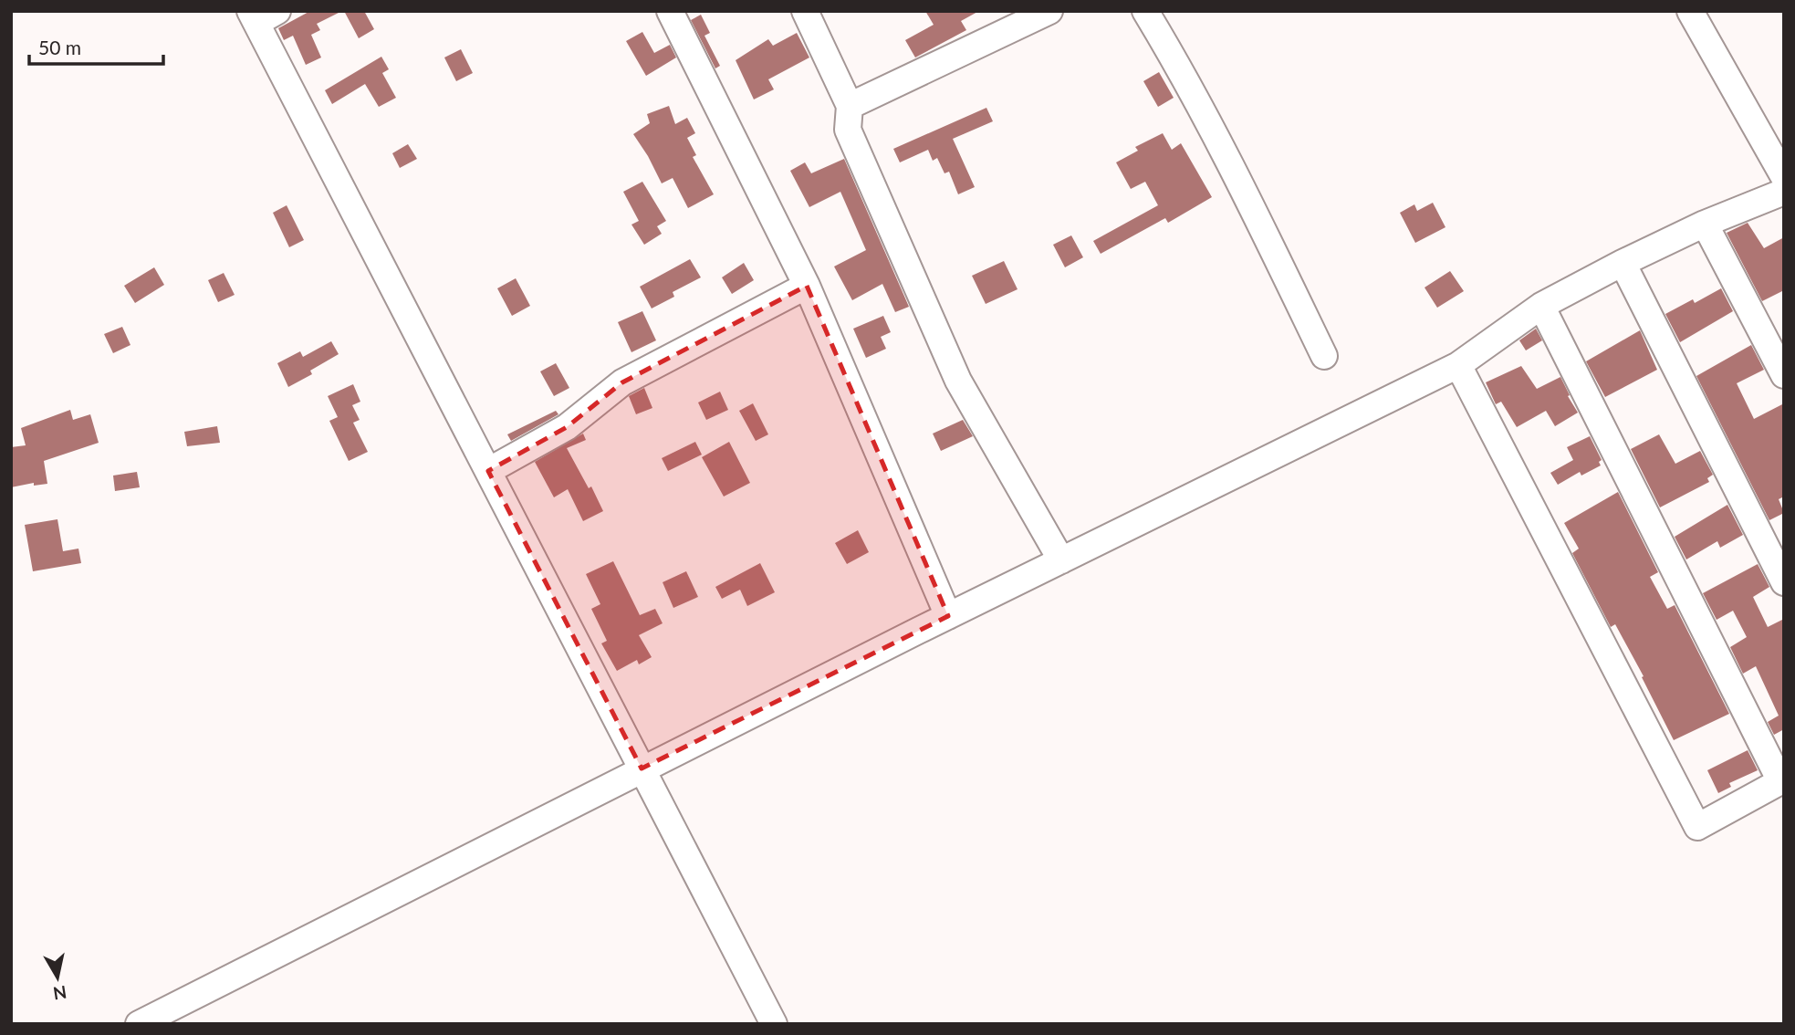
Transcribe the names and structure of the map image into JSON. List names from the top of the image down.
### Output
{
  "scale_bar": "50 m",
  "north": "bottom"
}
